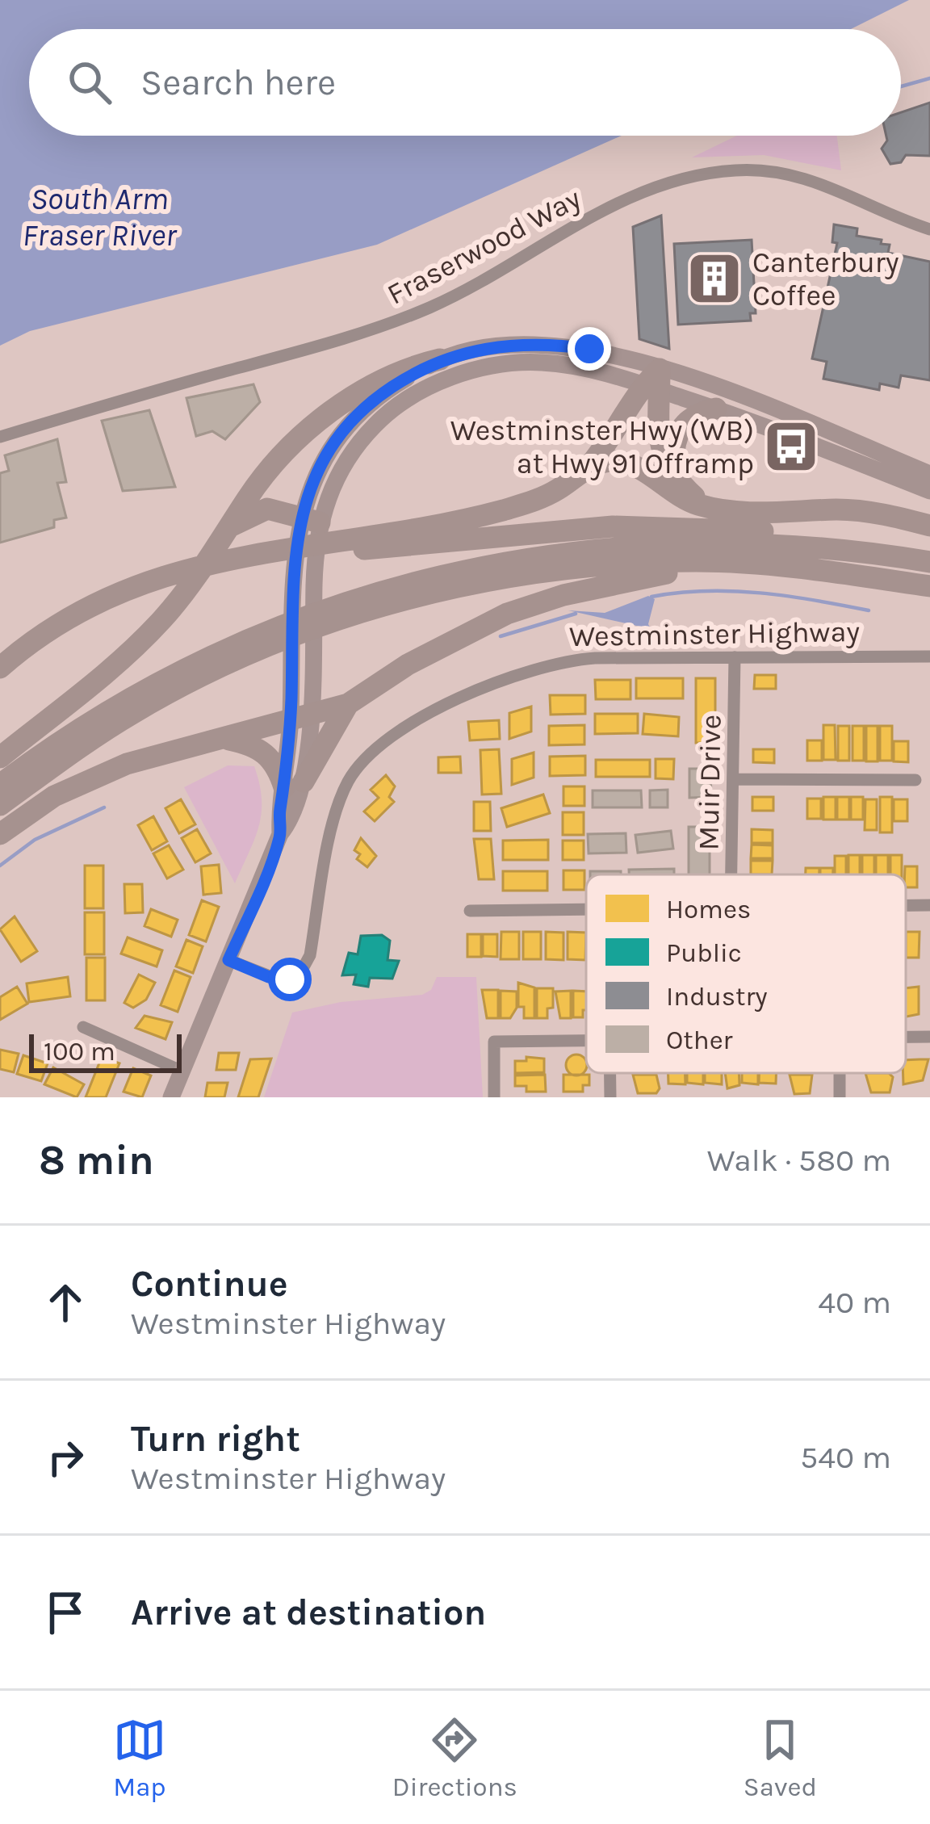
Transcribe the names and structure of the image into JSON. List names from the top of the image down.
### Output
{
  "streets": {
    "street": ["Fraserwood Way", "Westminster Highway", "Muir Drive"]
  },
  "crossings": [
    ["Westminster Highway", "Muir Drive"]
  ],
  "water": ["South Arm Fraser River"],
  "places": {
    "building": ["Canterbury Coffee"],
    "bus stop": ["Westminster Hwy (WB) at Hwy 91 Offramp"]
  },
  "legend": [
    "Homes",
    "Public",
    "Industry",
    "Other"
  ],
  "scale_bar": "100 m",
  "page": {
    "search": "Search here",
    "scale": "100 m",
    "heading": ["8 min", "Walk · 580 m"],
    "list": [
      ["Continue", "Westminster Highway", "40 m"],
      ["Turn right", "Westminster Highway", "540 m"],
      "Arrive at destination"
    ],
    "nav": ["Map", "Directions", "Saved"]
  }
}
